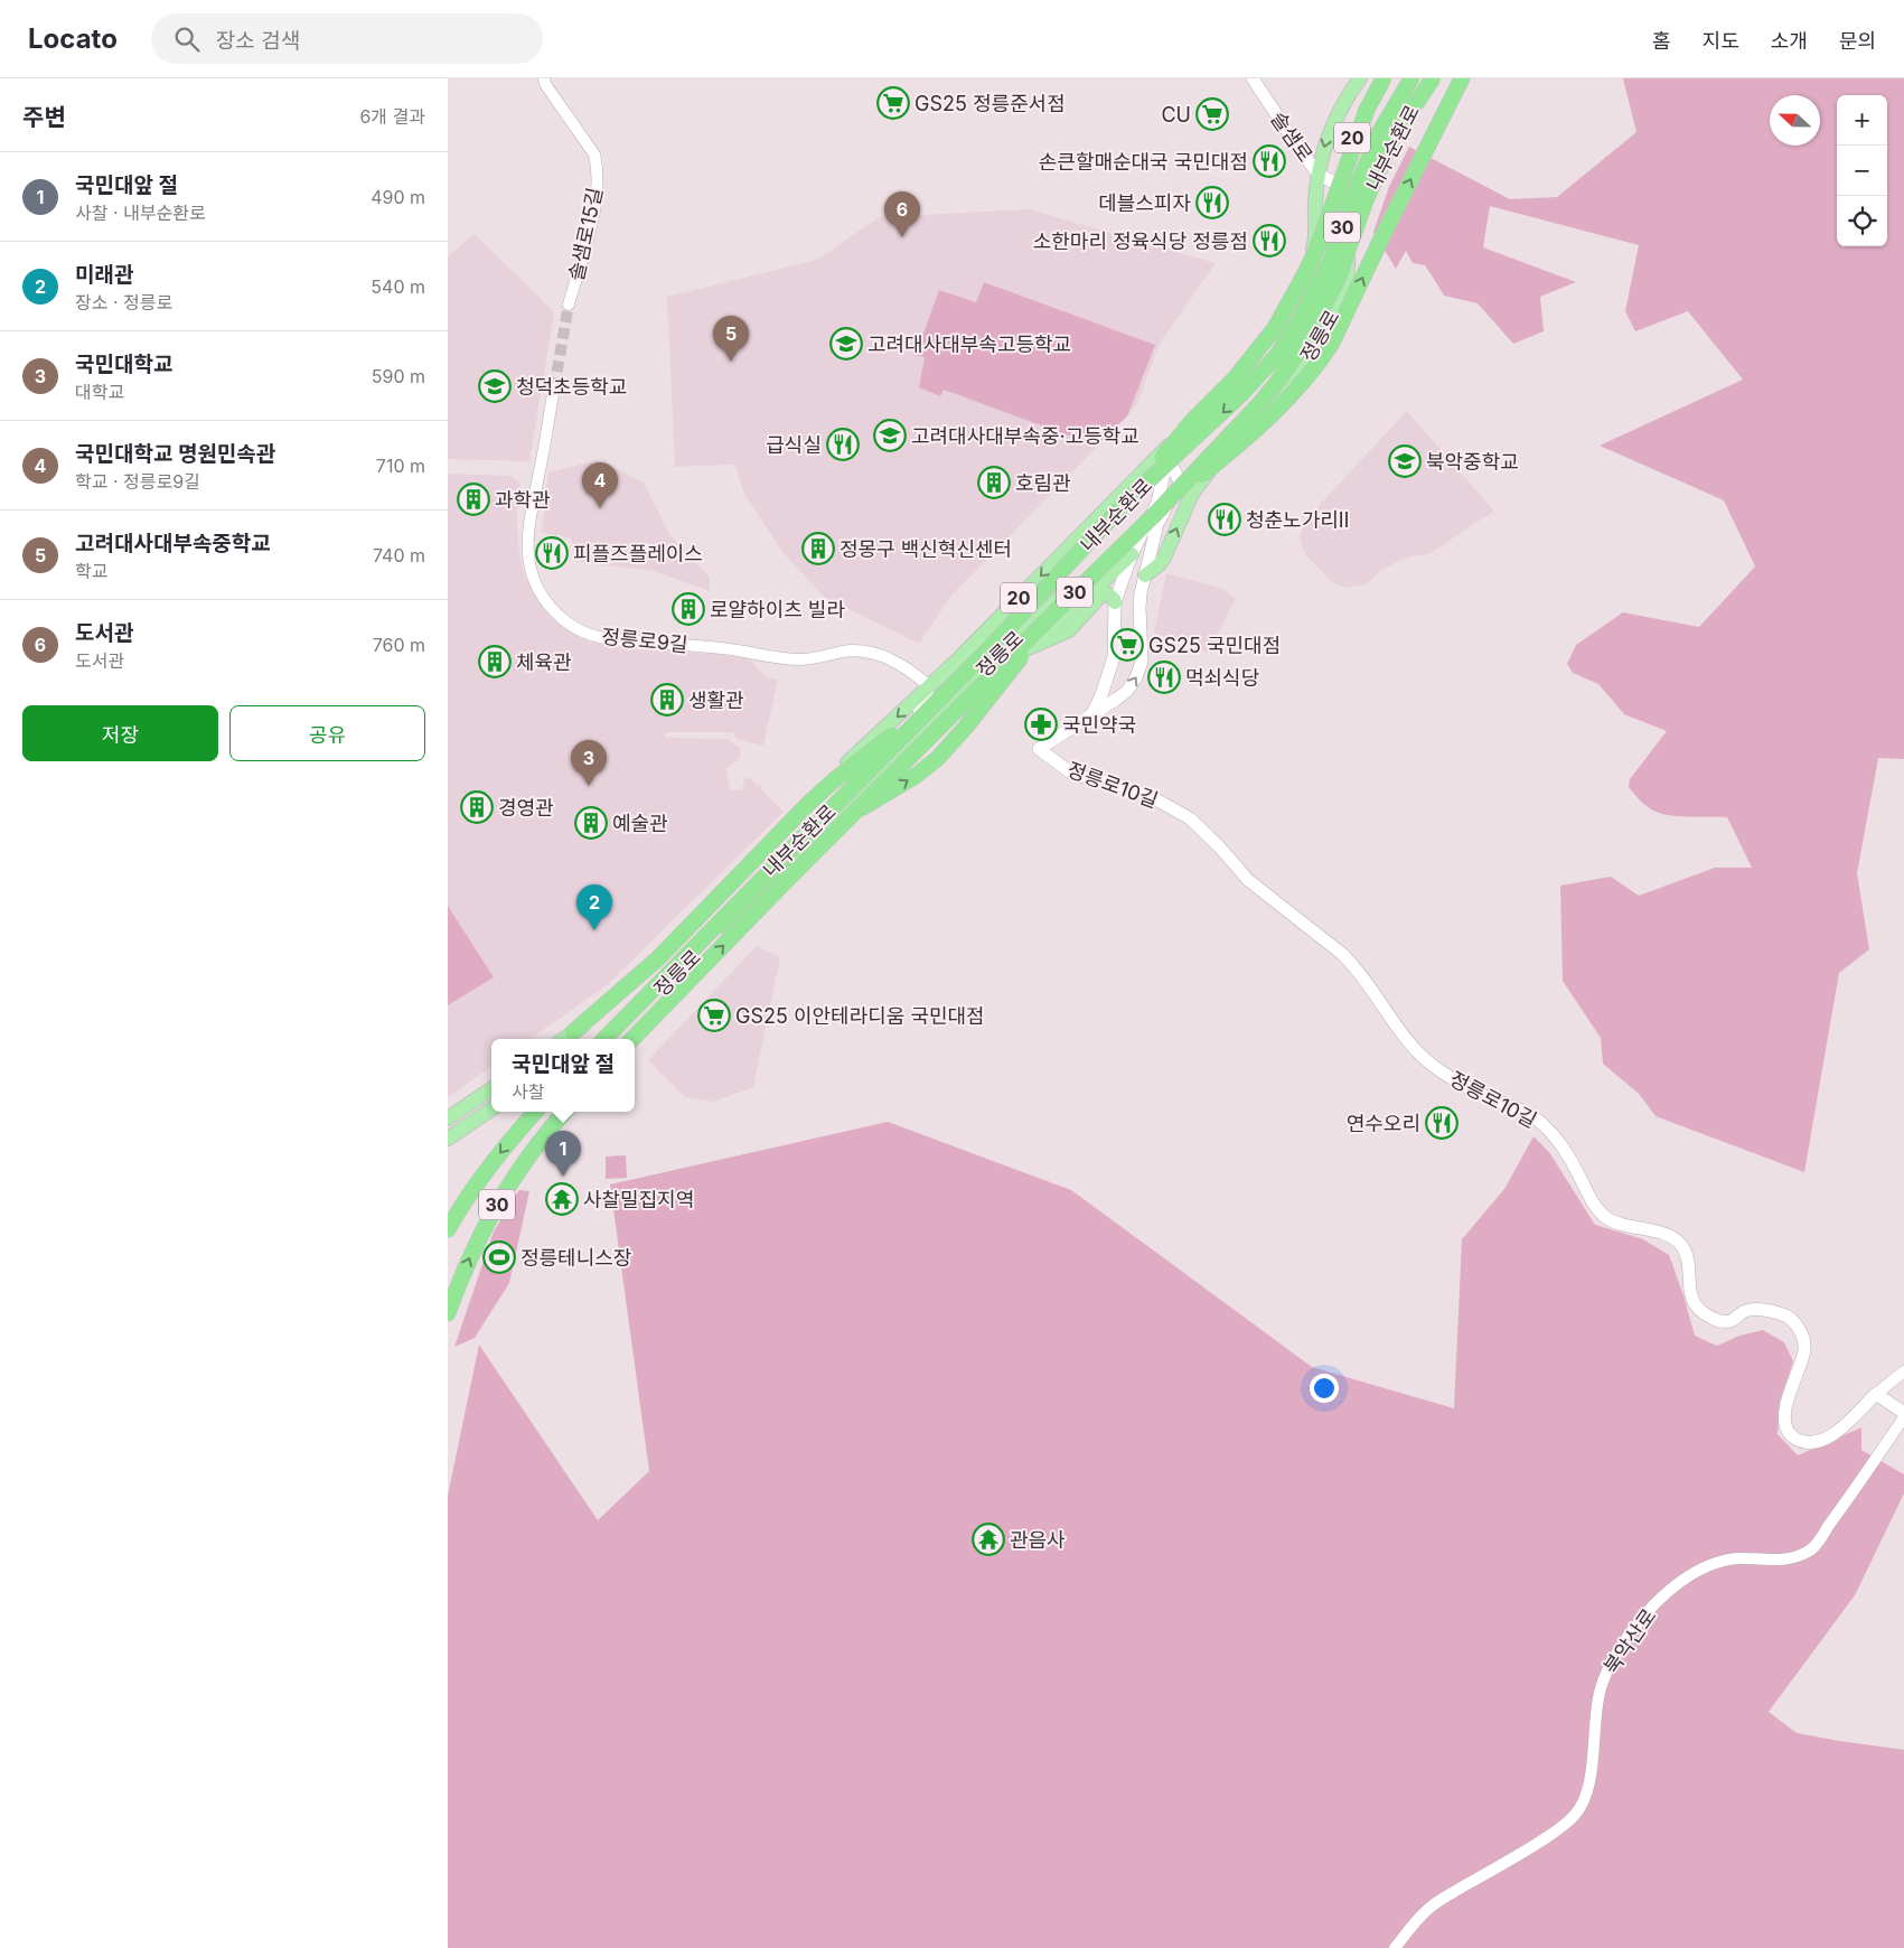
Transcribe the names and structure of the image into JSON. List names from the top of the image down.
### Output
{
  "streets": {
    "highway": ["내부순환로", "30"],
    "main road": [
      "솔샘로",
      "20",
      "정릉로",
      "정릉로10길"
    ],
    "street": ["솔샘로15길", "정릉로9길", "북악산로"]
  },
  "crossings": [
    ["솔샘로", "정릉로"],
    ["내부순환로", "정릉로"],
    ["정릉로", "정릉로9길"],
    ["정릉로", "정릉로10길"]
  ],
  "places": {
    "supermarket": [
      "GS25 정릉준서점",
      "CU",
      "GS25 국민대점",
      "GS25 이안테라디움 국민대점"
    ],
    "restaurant": [
      "손큰할매순대국 국민대점",
      "데블스피자",
      "소한마리 정육식당 정릉점",
      "급식실",
      "청춘노가리Ⅱ",
      "피플즈플레이스",
      "먹쇠식당",
      "연수오리"
    ],
    "school or university": [
      "고려대사대부속고등학교",
      "청덕초등학교",
      "고려대사대부속중·고등학교",
      "북악중학교"
    ],
    "building": [
      "호림관",
      "과학관",
      "정몽구 백신혁신센터",
      "로얄하이츠 빌라",
      "체육관",
      "생활관",
      "경영관",
      "예술관"
    ],
    "pharmacy": ["국민약국"],
    "temple": ["사찰밀집지역", "관음사"],
    "sports": ["정릉테니스장"]
  },
  "north": "left",
  "page": {
    "header": "Locato",
    "search": "장소 검색",
    "nav": [
      "홈",
      "지도",
      "소개",
      "문의"
    ],
    "heading": ["주변", "6개 결과"],
    "map_buttons": ["+", "−"],
    "list": [
      {
        "mark": "1",
        "name": "국민대앞 절",
        "note": "사찰 · 내부순환로",
        "value": "490 m"
      },
      {
        "mark": "2",
        "name": "미래관",
        "note": "장소 · 정릉로",
        "value": "540 m"
      },
      {
        "mark": "3",
        "name": "국민대학교",
        "note": "대학교",
        "value": "590 m"
      },
      {
        "mark": "4",
        "name": "국민대학교 명원민속관",
        "note": "학교 · 정릉로9길",
        "value": "710 m"
      },
      {
        "mark": "5",
        "name": "고려대사대부속중학교",
        "note": "학교",
        "value": "740 m"
      },
      {
        "mark": "6",
        "name": "도서관",
        "note": "도서관",
        "value": "760 m"
      }
    ],
    "pins": [
      "6",
      "5",
      "4",
      "3",
      "2",
      "1"
    ],
    "buttons": ["저장", "공유"],
    "popup": ["국민대앞 절", "사찰"]
  }
}
